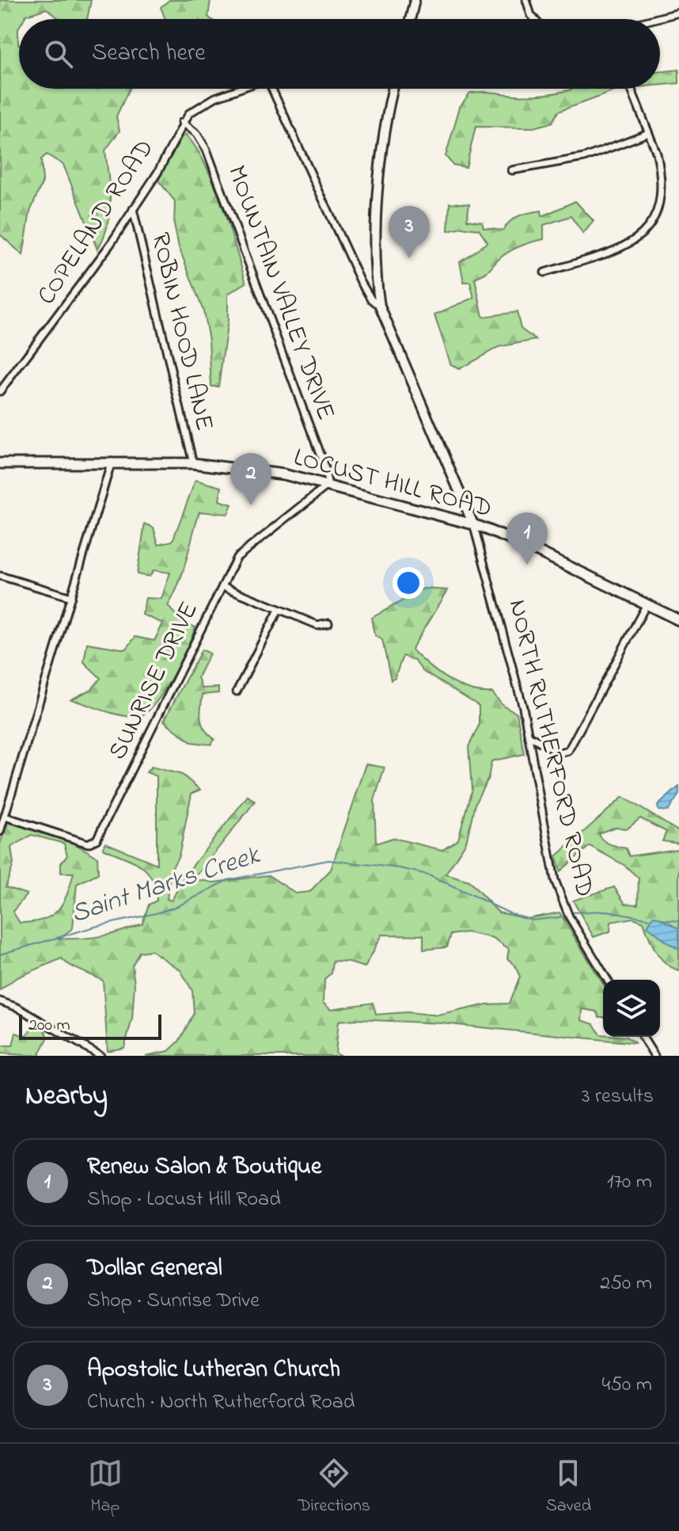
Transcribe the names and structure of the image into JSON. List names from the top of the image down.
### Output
{
  "streets": {
    "main road": ["LOCUST HILL ROAD"],
    "street": [
      "COPELAND ROAD",
      "MOUNTAIN VALLEY DRIVE",
      "ROBIN HOOD LANE",
      "SUNRISE DRIVE",
      "NORTH RUTHERFORD ROAD"
    ]
  },
  "crossings": [
    ["COPELAND ROAD", "MOUNTAIN VALLEY DRIVE"],
    ["COPELAND ROAD", "ROBIN HOOD LANE"],
    ["MOUNTAIN VALLEY DRIVE", "LOCUST HILL ROAD"],
    ["MOUNTAIN VALLEY DRIVE", "SUNRISE DRIVE"],
    ["ROBIN HOOD LANE", "LOCUST HILL ROAD"],
    ["LOCUST HILL ROAD", "SUNRISE DRIVE"],
    ["LOCUST HILL ROAD", "NORTH RUTHERFORD ROAD"]
  ],
  "water": ["Saint Marks Creek"],
  "scale_bar": "200 m",
  "page": {
    "search": "Search here",
    "pins": ["3", "2", "1"],
    "scale": "200 m",
    "heading": ["Nearby", "3 results"],
    "list": [
      {
        "mark": "1",
        "name": "Renew Salon & Boutique",
        "note": "Shop · Locust Hill Road",
        "value": "170 m"
      },
      {
        "mark": "2",
        "name": "Dollar General",
        "note": "Shop · Sunrise Drive",
        "value": "250 m"
      },
      {
        "mark": "3",
        "name": "Apostolic Lutheran Church",
        "note": "Church · North Rutherford Road",
        "value": "450 m"
      }
    ],
    "nav": ["Map", "Directions", "Saved"]
  }
}
